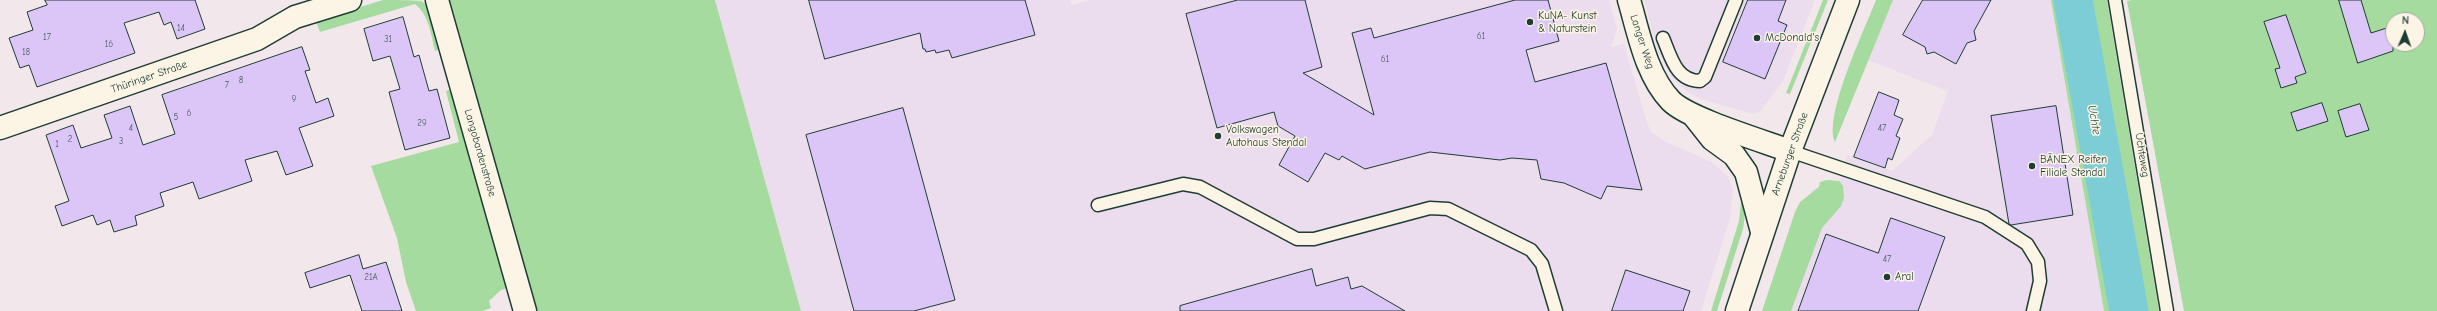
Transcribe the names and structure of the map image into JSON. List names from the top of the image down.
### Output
{
  "streets": {
    "street": [
      "Langer Weg",
      "Thüringer Straße",
      "Langobardenstraße",
      "Arneburger Straße"
    ],
    "lane": ["Uchteweg"]
  },
  "crossings": [
    ["Langer Weg", "Arneburger Straße"]
  ],
  "water": ["Uchte"],
  "places": [
    "KuNA- Kunst & Naturstein",
    "McDonald's",
    "Volkswagen Autohaus Stendal",
    "BÄNEX Reifen Filiale Stendal",
    "Aral"
  ],
  "house_numbers": [
    "14",
    "61",
    "17",
    "31",
    "16",
    "18",
    "61",
    "8",
    "7",
    "9",
    "6",
    "5",
    "29",
    "4",
    "47",
    "2",
    "3",
    "1",
    "47",
    "21A"
  ],
  "north": "top"
}
